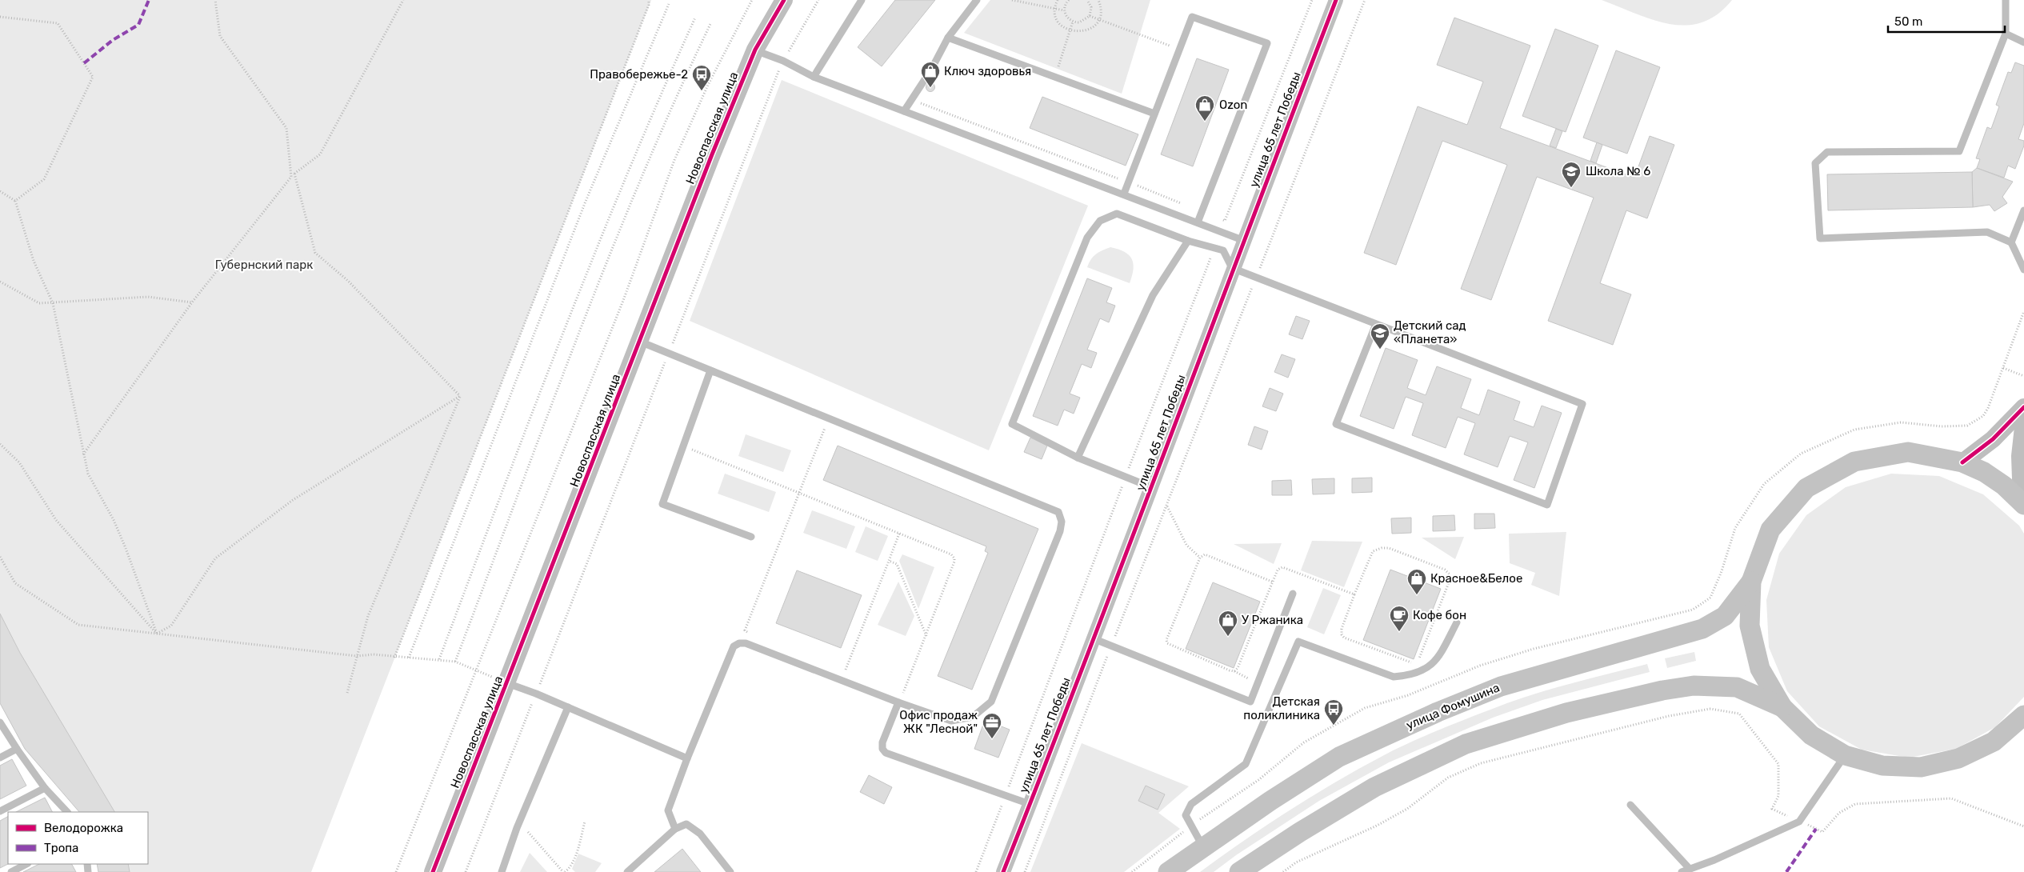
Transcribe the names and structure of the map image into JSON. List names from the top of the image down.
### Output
{
  "streets": {
    "main road": ["улица Фомушина"],
    "street": ["Новоспасская улица", "улица 65 лет Победы"]
  },
  "parks": ["Губернский парк"],
  "places": {
    "shop": [
      "Ключ здоровья",
      "Ozon",
      "Красное&Белое",
      "У Ржаника"
    ],
    "bus stop": ["Правобережье-2", "Детская поликлиника"],
    "school or university": ["Школа № 6", "Детский сад «Планета»"],
    "cafe": ["Кофе бон"],
    "office": ["Офис продаж ЖК \"Лесной\""]
  },
  "legend": ["Велодорожка", "Тропа"],
  "scale_bar": "50 m"
}
